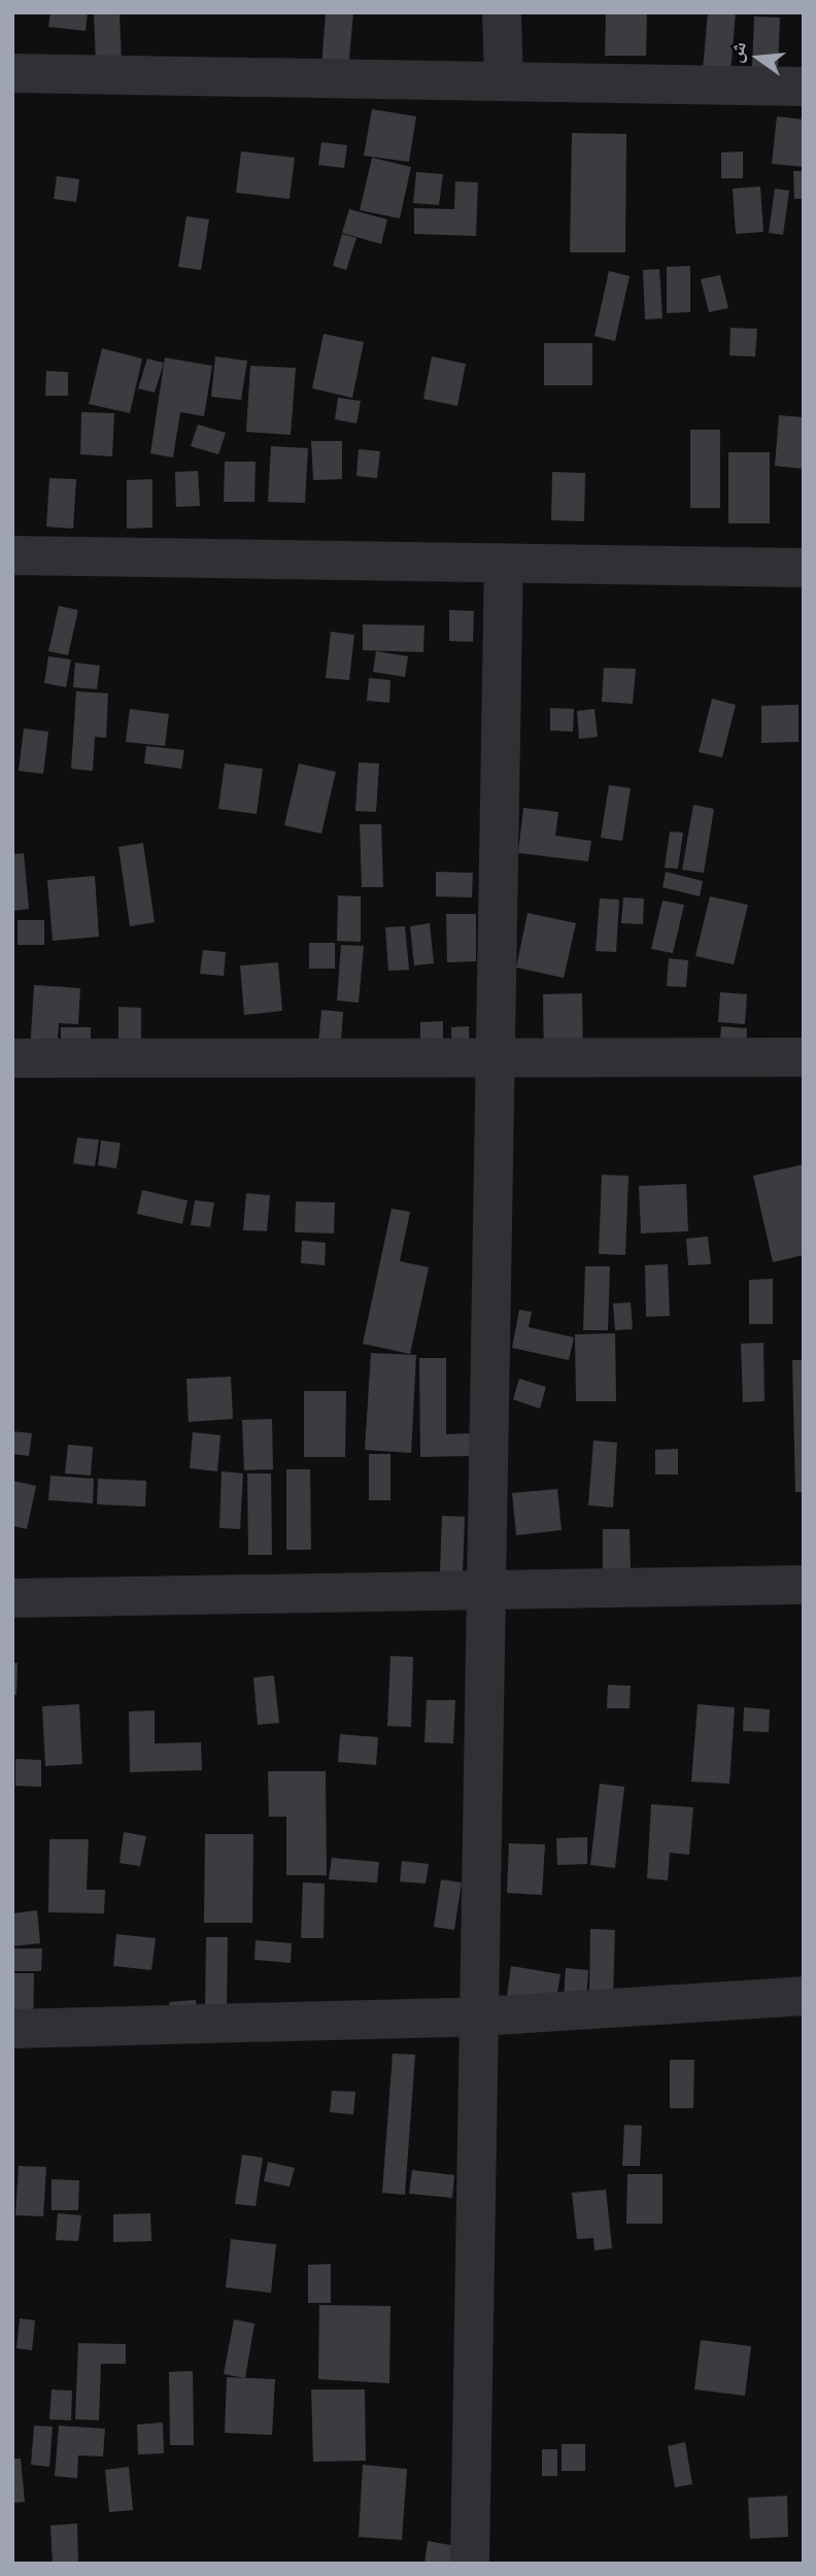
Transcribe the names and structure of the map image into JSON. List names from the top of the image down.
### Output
{
  "north": "left"
}
